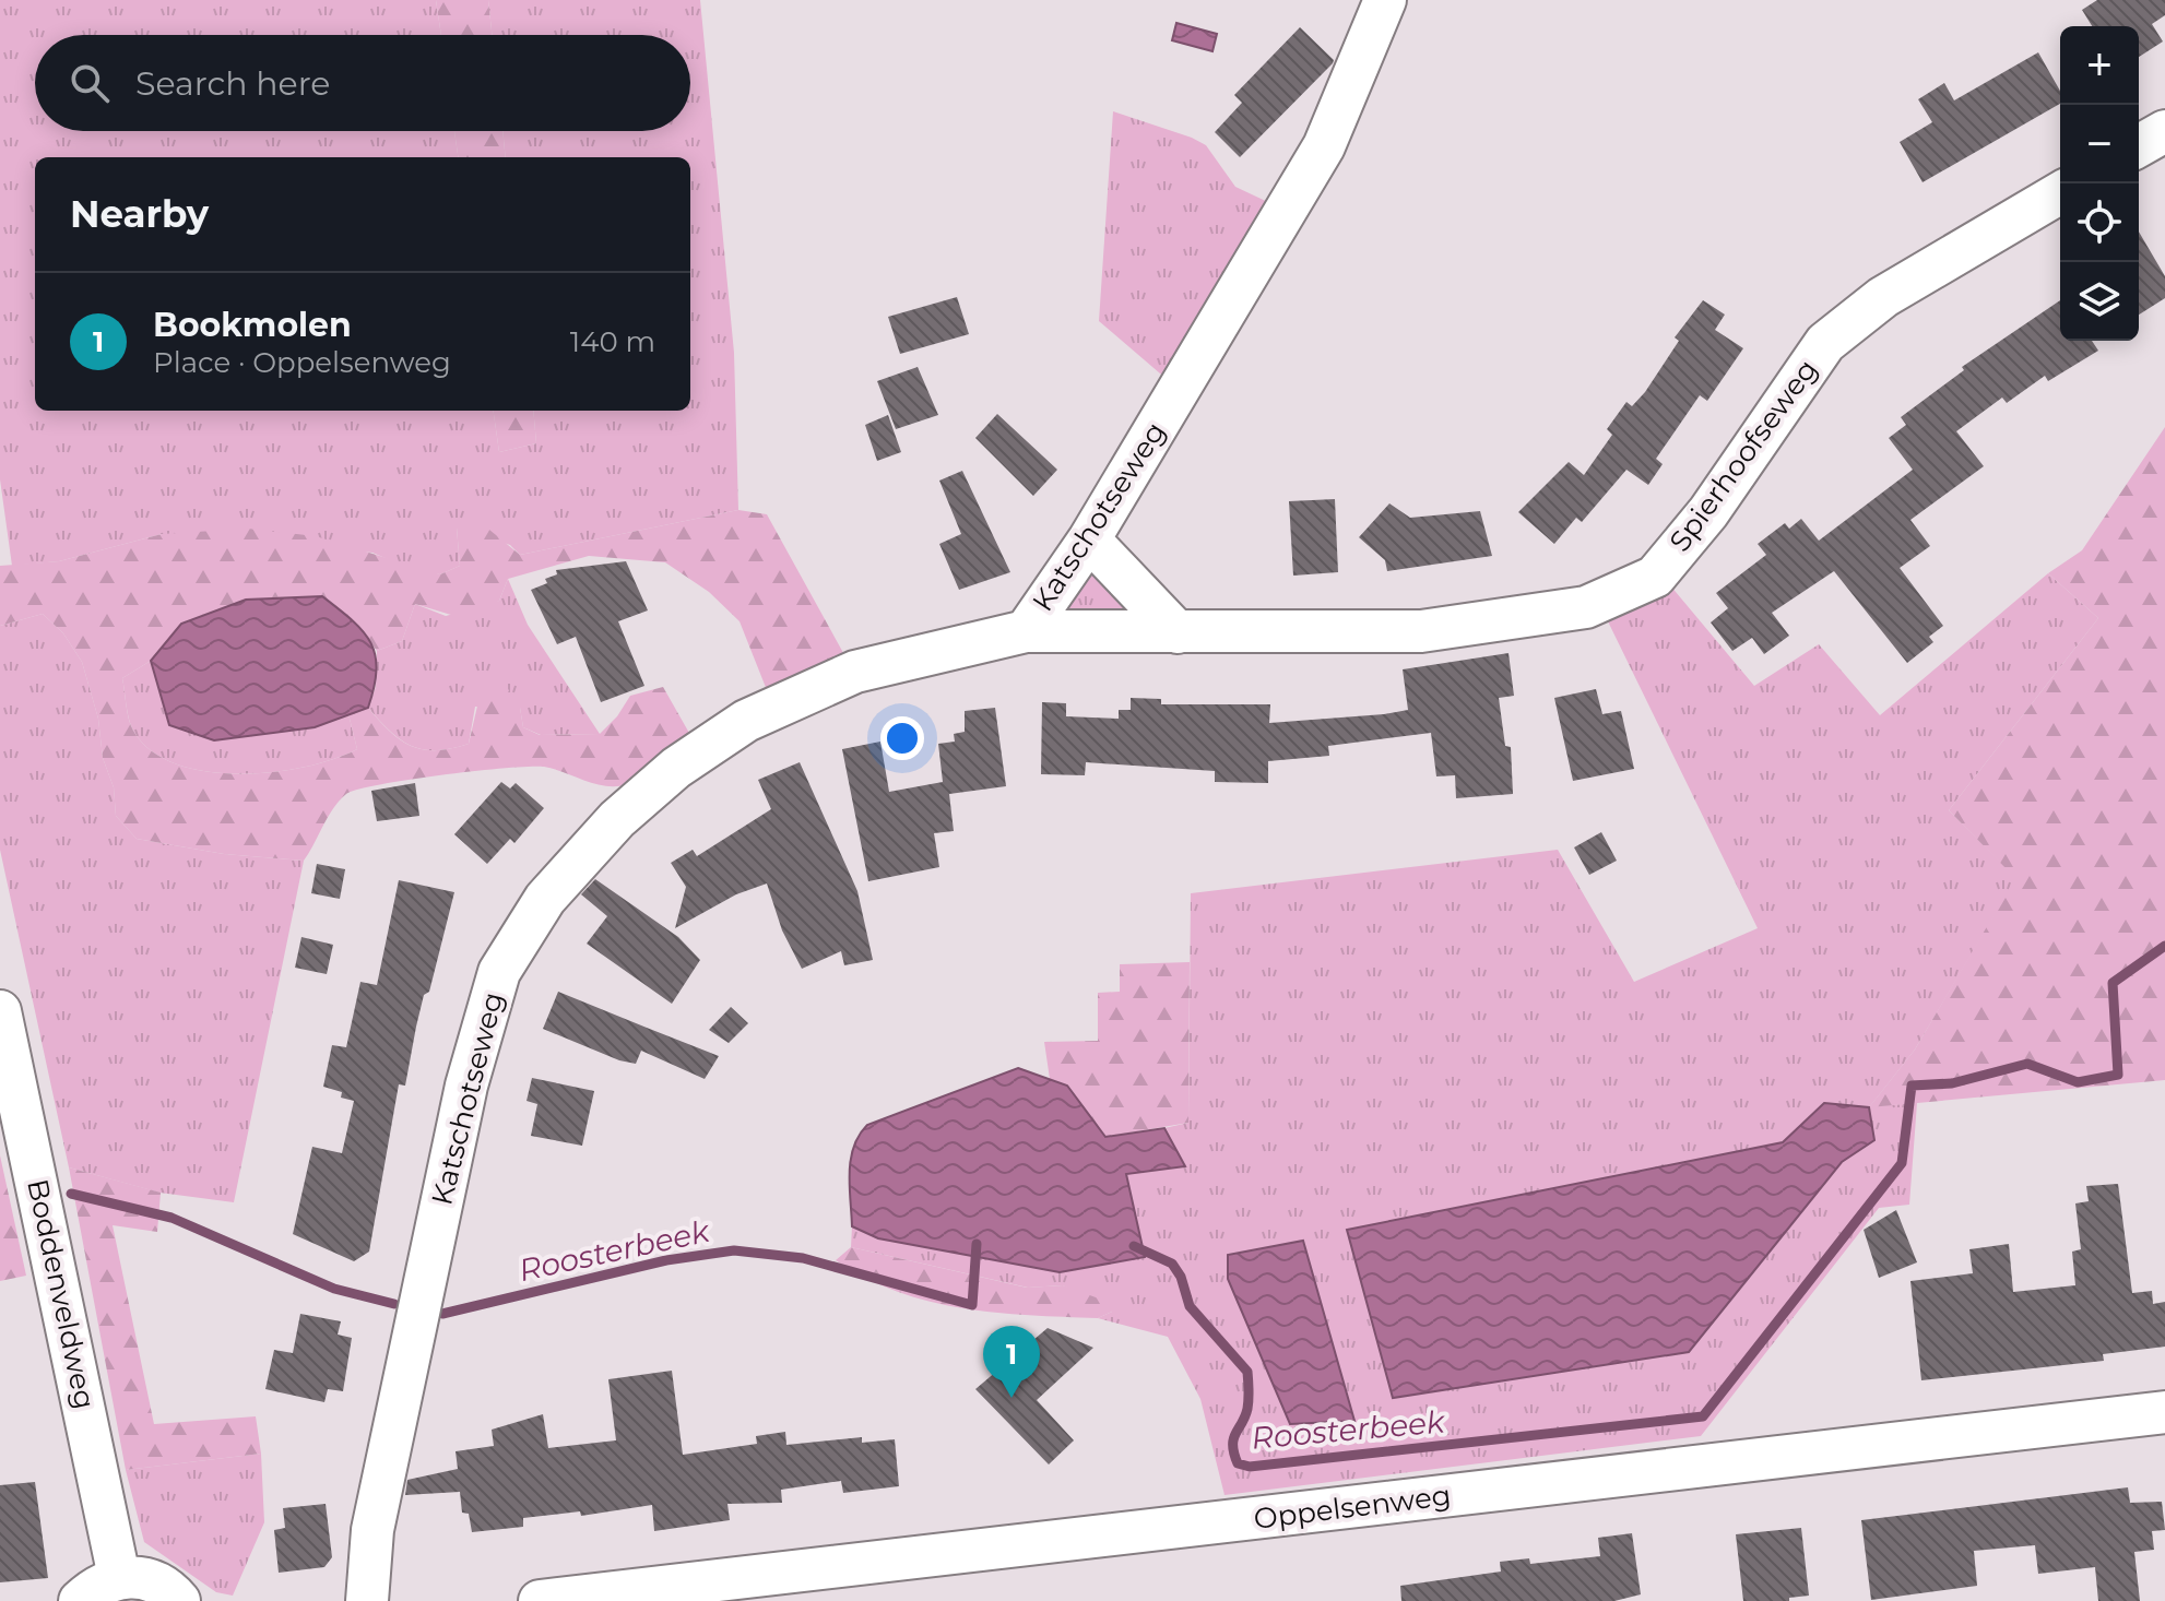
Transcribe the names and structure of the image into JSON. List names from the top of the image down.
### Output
{
  "streets": {
    "street": [
      "Spierhoofseweg",
      "Katschotseweg",
      "Boddenveldweg",
      "Oppelsenweg"
    ]
  },
  "crossings": [
    ["Spierhoofseweg", "Katschotseweg"]
  ],
  "water": ["Roosterbeek"],
  "page": {
    "map_buttons": ["+", "−"],
    "search": "Search here",
    "heading": "Nearby",
    "list": [
      {
        "mark": "1",
        "name": "Bookmolen",
        "note": "Place · Oppelsenweg",
        "value": "140 m"
      }
    ],
    "pins": "1"
  }
}
